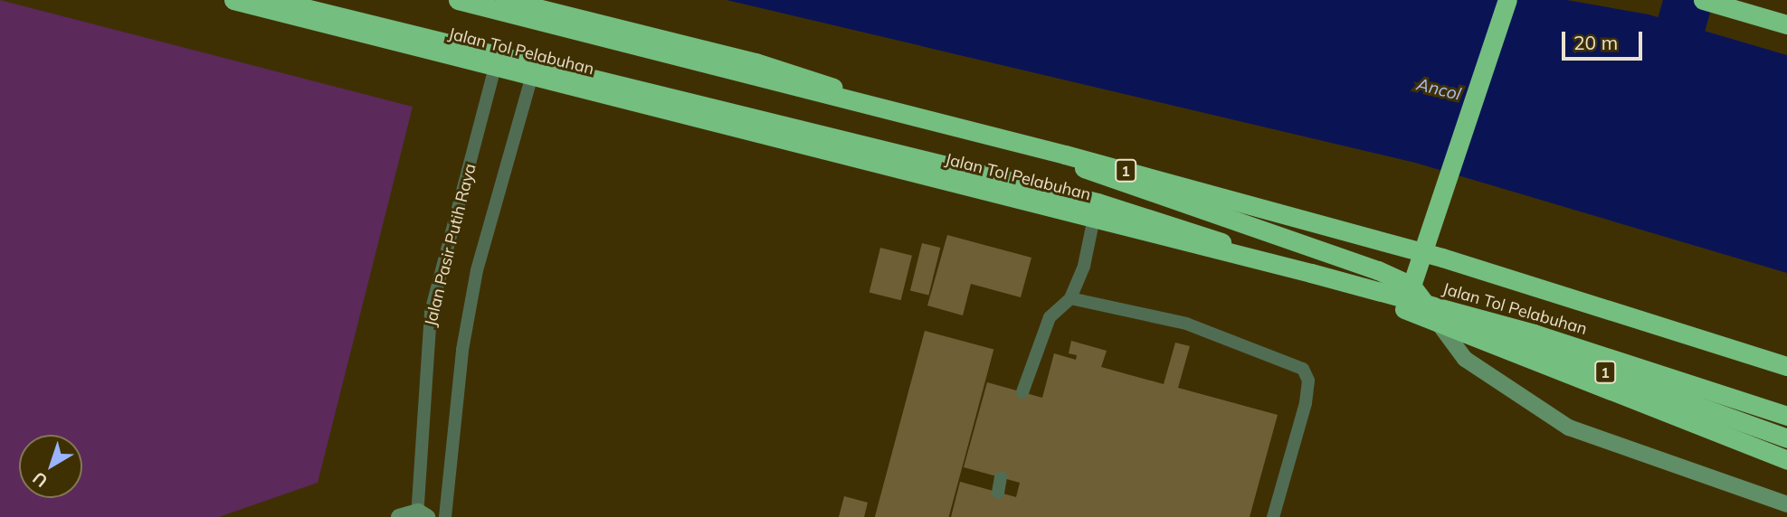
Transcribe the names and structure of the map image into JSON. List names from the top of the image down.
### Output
{
  "streets": {
    "highway": ["Jalan Tol Pelabuhan", "1"],
    "street": ["Jalan Pasir Putih Raya"]
  },
  "water": ["Ancol"],
  "scale_bar": "20 m",
  "north": "bottom left"
}
